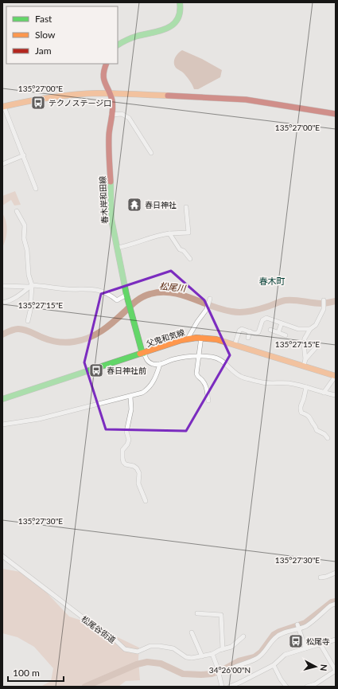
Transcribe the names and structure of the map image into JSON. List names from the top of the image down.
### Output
{
  "streets": {
    "main road": ["春木岸和田線", "父鬼和気線"],
    "street": ["松尾谷街道"]
  },
  "crossings": [
    ["春木岸和田線", "父鬼和気線"]
  ],
  "districts": ["春木町"],
  "water": ["松尾川"],
  "places": {
    "bus stop": ["テクノステージ口", "春日神社前", "松尾寺"],
    "temple": ["春日神社"]
  },
  "legend": ["Fast", "Slow", "Jam"],
  "scale_bar": "100 m",
  "north": "right",
  "coordinates": [
    "135°27'00\"E",
    "135°27'15\"E",
    "135°27'30\"E",
    "34°26'00\"N"
  ]
}
